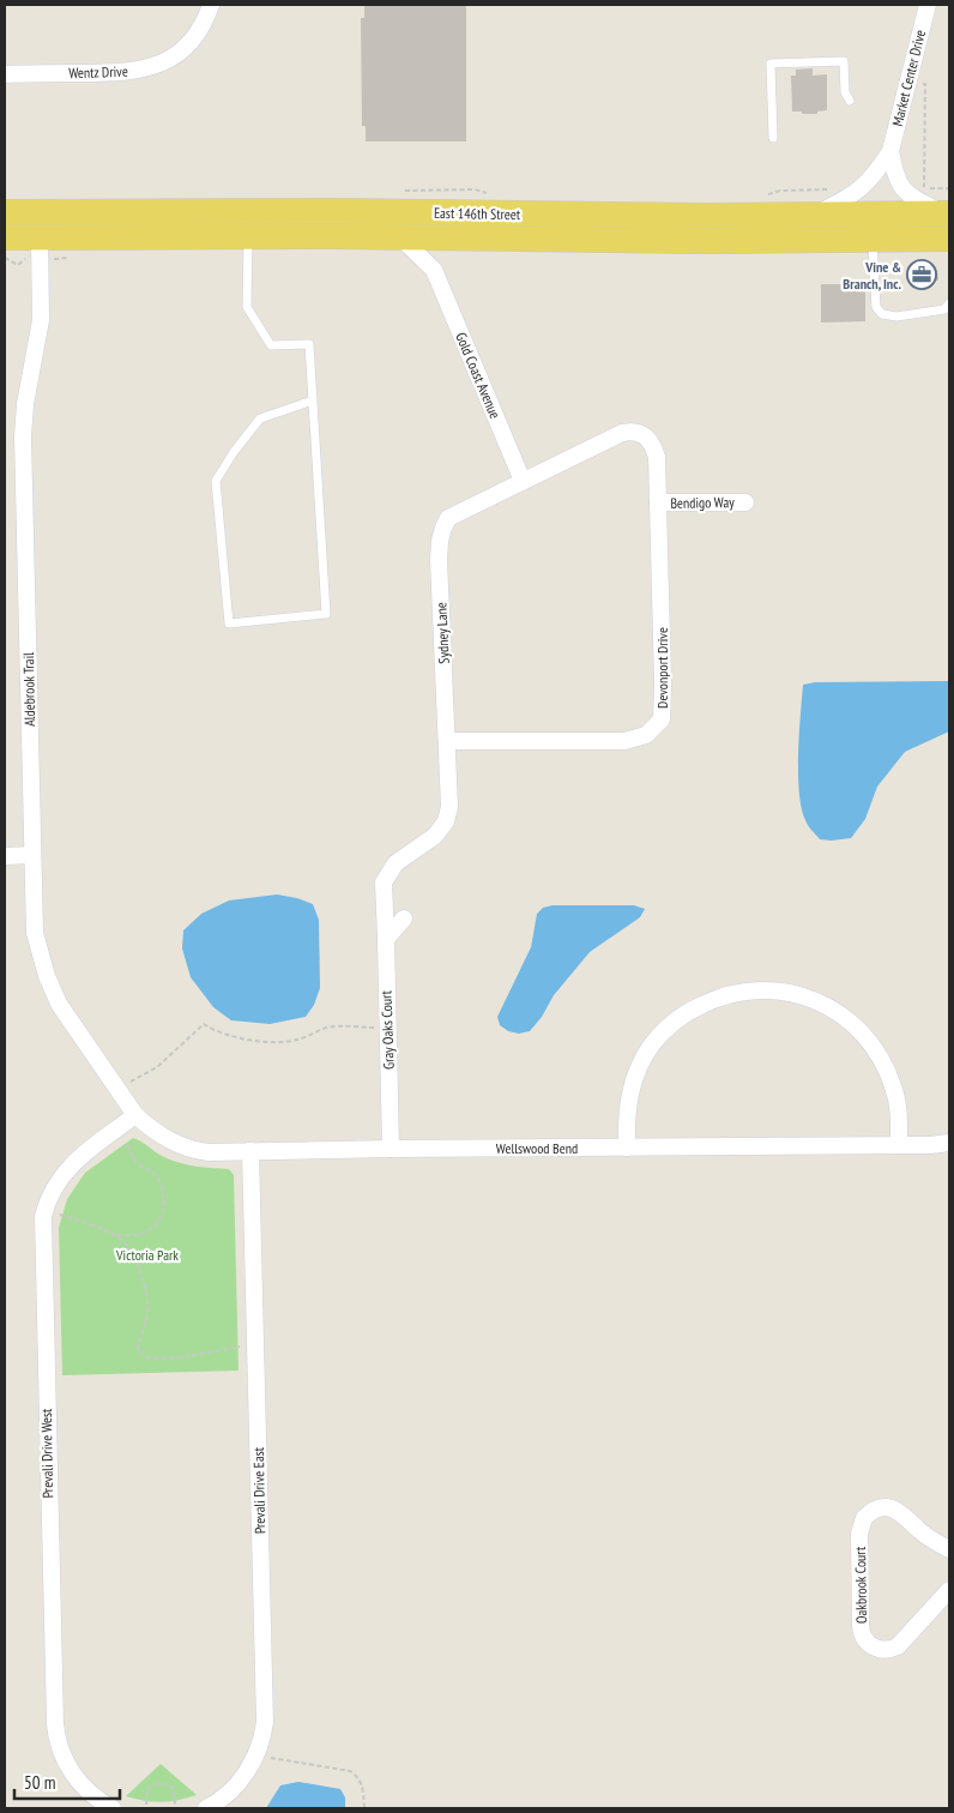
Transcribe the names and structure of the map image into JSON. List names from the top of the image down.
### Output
{
  "streets": {
    "main road": ["East 146th Street"],
    "street": [
      "Wentz Drive",
      "Market Center Drive",
      "Gold Coast Avenue",
      "Bendigo Way",
      "Sydney Lane",
      "Devonport Drive",
      "Aldebrook Trail",
      "Gray Oaks Court",
      "Wellswood Bend",
      "Prevali Drive West",
      "Prevali Drive East",
      "Oakbrook Court"
    ]
  },
  "crossings": [
    ["Market Center Drive", "East 146th Street"],
    ["East 146th Street", "Gold Coast Avenue"],
    ["East 146th Street", "Aldebrook Trail"],
    ["Gold Coast Avenue", "Sydney Lane"],
    ["Bendigo Way", "Devonport Drive"],
    ["Sydney Lane", "Devonport Drive"],
    ["Sydney Lane", "Gray Oaks Court"],
    ["Aldebrook Trail", "Wellswood Bend"],
    ["Aldebrook Trail", "Prevali Drive West"],
    ["Gray Oaks Court", "Wellswood Bend"],
    ["Wellswood Bend", "Prevali Drive West"],
    ["Wellswood Bend", "Prevali Drive East"]
  ],
  "parks": ["Victoria Park"],
  "places": {
    "office": ["Vine & Branch, Inc."]
  },
  "scale_bar": "50 m"
}
